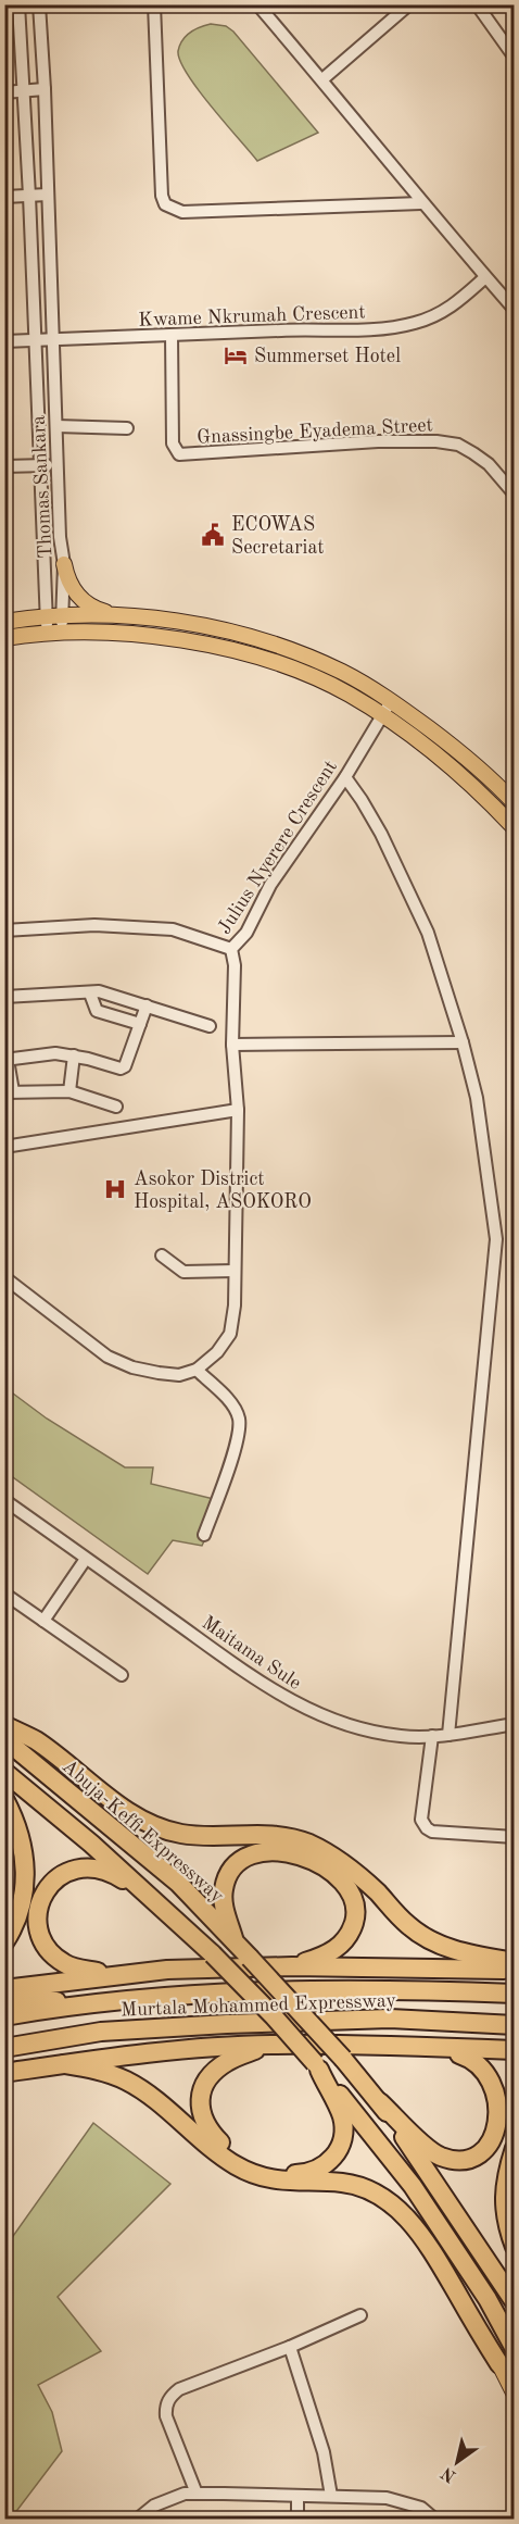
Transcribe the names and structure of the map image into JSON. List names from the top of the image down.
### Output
{
  "streets": {
    "highway": ["Abuja-Keffi Expressway", "Murtala Mohammed Expressway"],
    "street": [
      "Kwame Nkrumah Crescent",
      "Gnassingbe Eyadema Street",
      "Thomas Sankara",
      "Julius Nyerere Crescent",
      "Maitama Sule"
    ]
  },
  "crossings": [
    ["Kwame Nkrumah Crescent", "Gnassingbe Eyadema Street"],
    ["Kwame Nkrumah Crescent", "Thomas Sankara"]
  ],
  "places": {
    "hotel": ["Summerset Hotel"],
    "public building": ["ECOWAS Secretariat"],
    "hospital": ["Asokor District Hospital, ASOKORO"]
  },
  "north": "bottom left"
}
